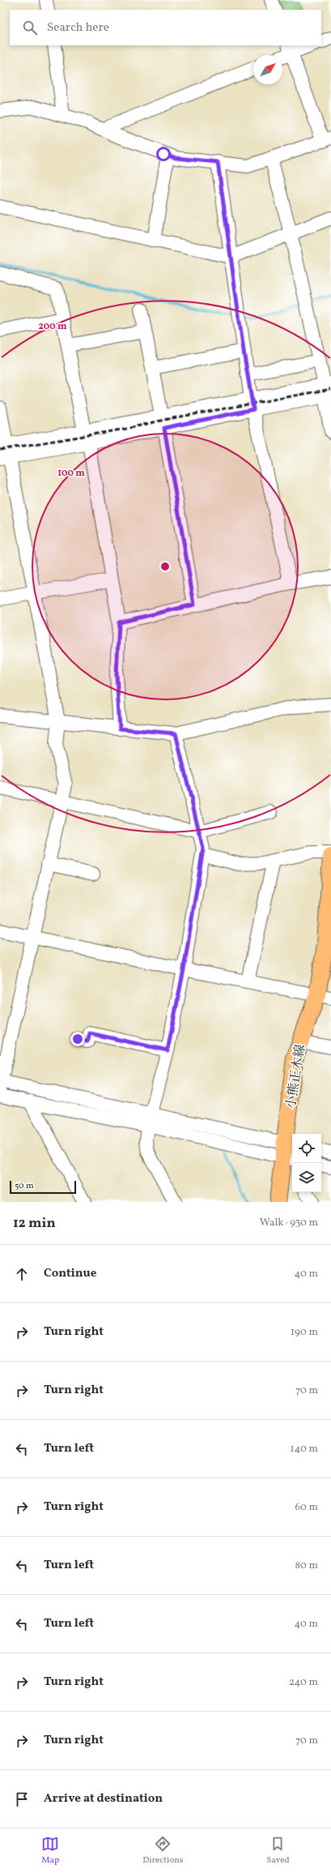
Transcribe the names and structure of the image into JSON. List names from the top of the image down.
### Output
{
  "streets": {
    "main road": ["小熊正木線"]
  },
  "scale_bar": "50 m",
  "north": "top right",
  "page": {
    "search": "Search here",
    "scale": "50 m",
    "heading": ["12 min", "Walk · 930 m"],
    "list": [
      ["Continue", "40 m"],
      ["Turn right", "190 m"],
      ["Turn right", "70 m"],
      ["Turn left", "140 m"],
      ["Turn right", "60 m"],
      ["Turn left", "80 m"],
      ["Turn left", "40 m"],
      ["Turn right", "240 m"],
      ["Turn right", "70 m"],
      "Arrive at destination"
    ],
    "nav": ["Map", "Directions", "Saved"]
  },
  "rings": ["200 m", "100 m"]
}
